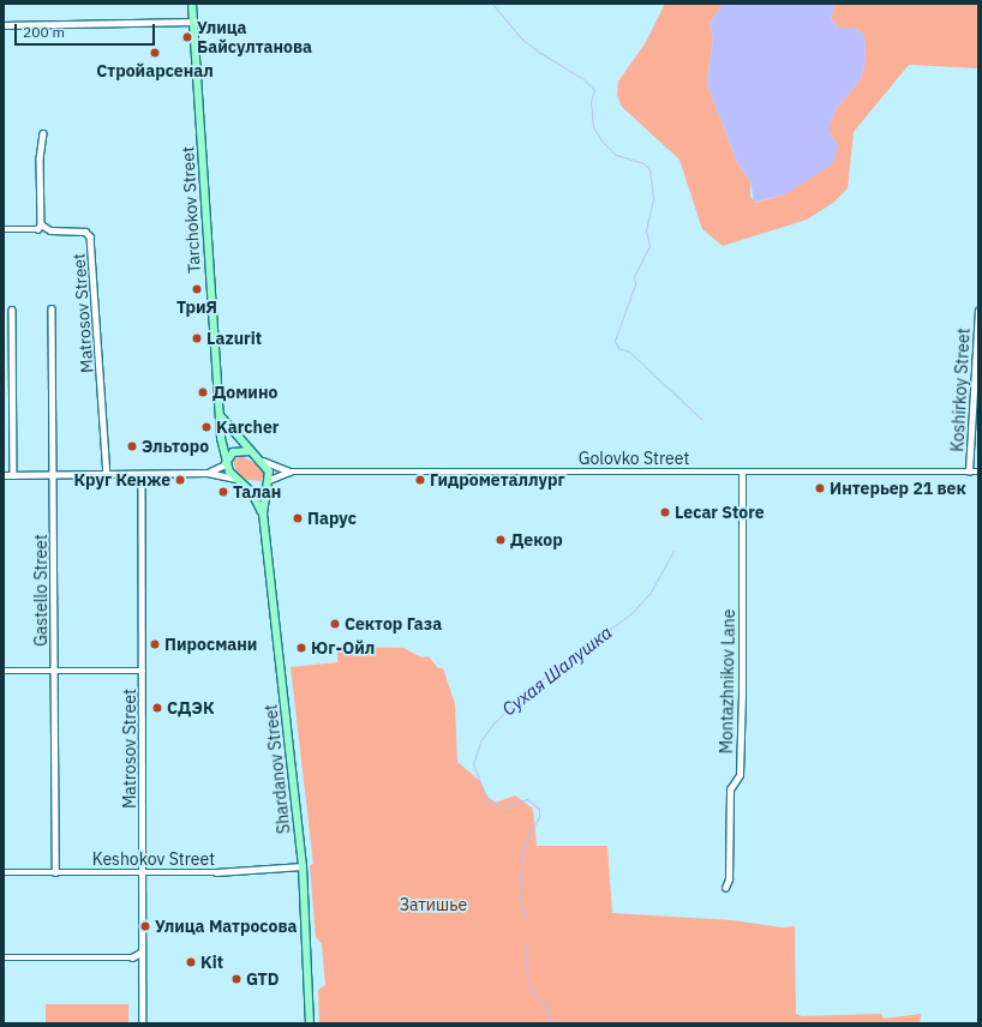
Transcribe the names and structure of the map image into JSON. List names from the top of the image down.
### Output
{
  "streets": {
    "main road": ["Tarchokov Street", "Shardanov Street"],
    "street": [
      "Matrosov Street",
      "Koshirkoy Street",
      "Golovko Street",
      "Gastello Street",
      "Montazhnikov Lane",
      "Keshokov Street"
    ]
  },
  "crossings": [
    ["Matrosov Street", "Keshokov Street"],
    ["Koshirkoy Street", "Golovko Street"],
    ["Golovko Street", "Montazhnikov Lane"],
    ["Gastello Street", "Keshokov Street"],
    ["Shardanov Street", "Keshokov Street"]
  ],
  "water": ["Сухая Шалушка"],
  "parks": ["Затишье"],
  "places": [
    "Улица Байсултанова",
    "Стройарсенал",
    "ТриЯ",
    "Lazurit",
    "Домино",
    "Kаrcher",
    "Эльторо",
    "Круг Кенже",
    "Гидрометаллург",
    "Интерьер 21 век",
    "Талан",
    "Lecar Store",
    "Парус",
    "Декор",
    "Сектор Газа",
    "Пиросмани",
    "Юг-Ойл",
    "СДЭК",
    "Улица Матросова",
    "Kit",
    "GTD"
  ],
  "scale_bar": "200 m"
}
